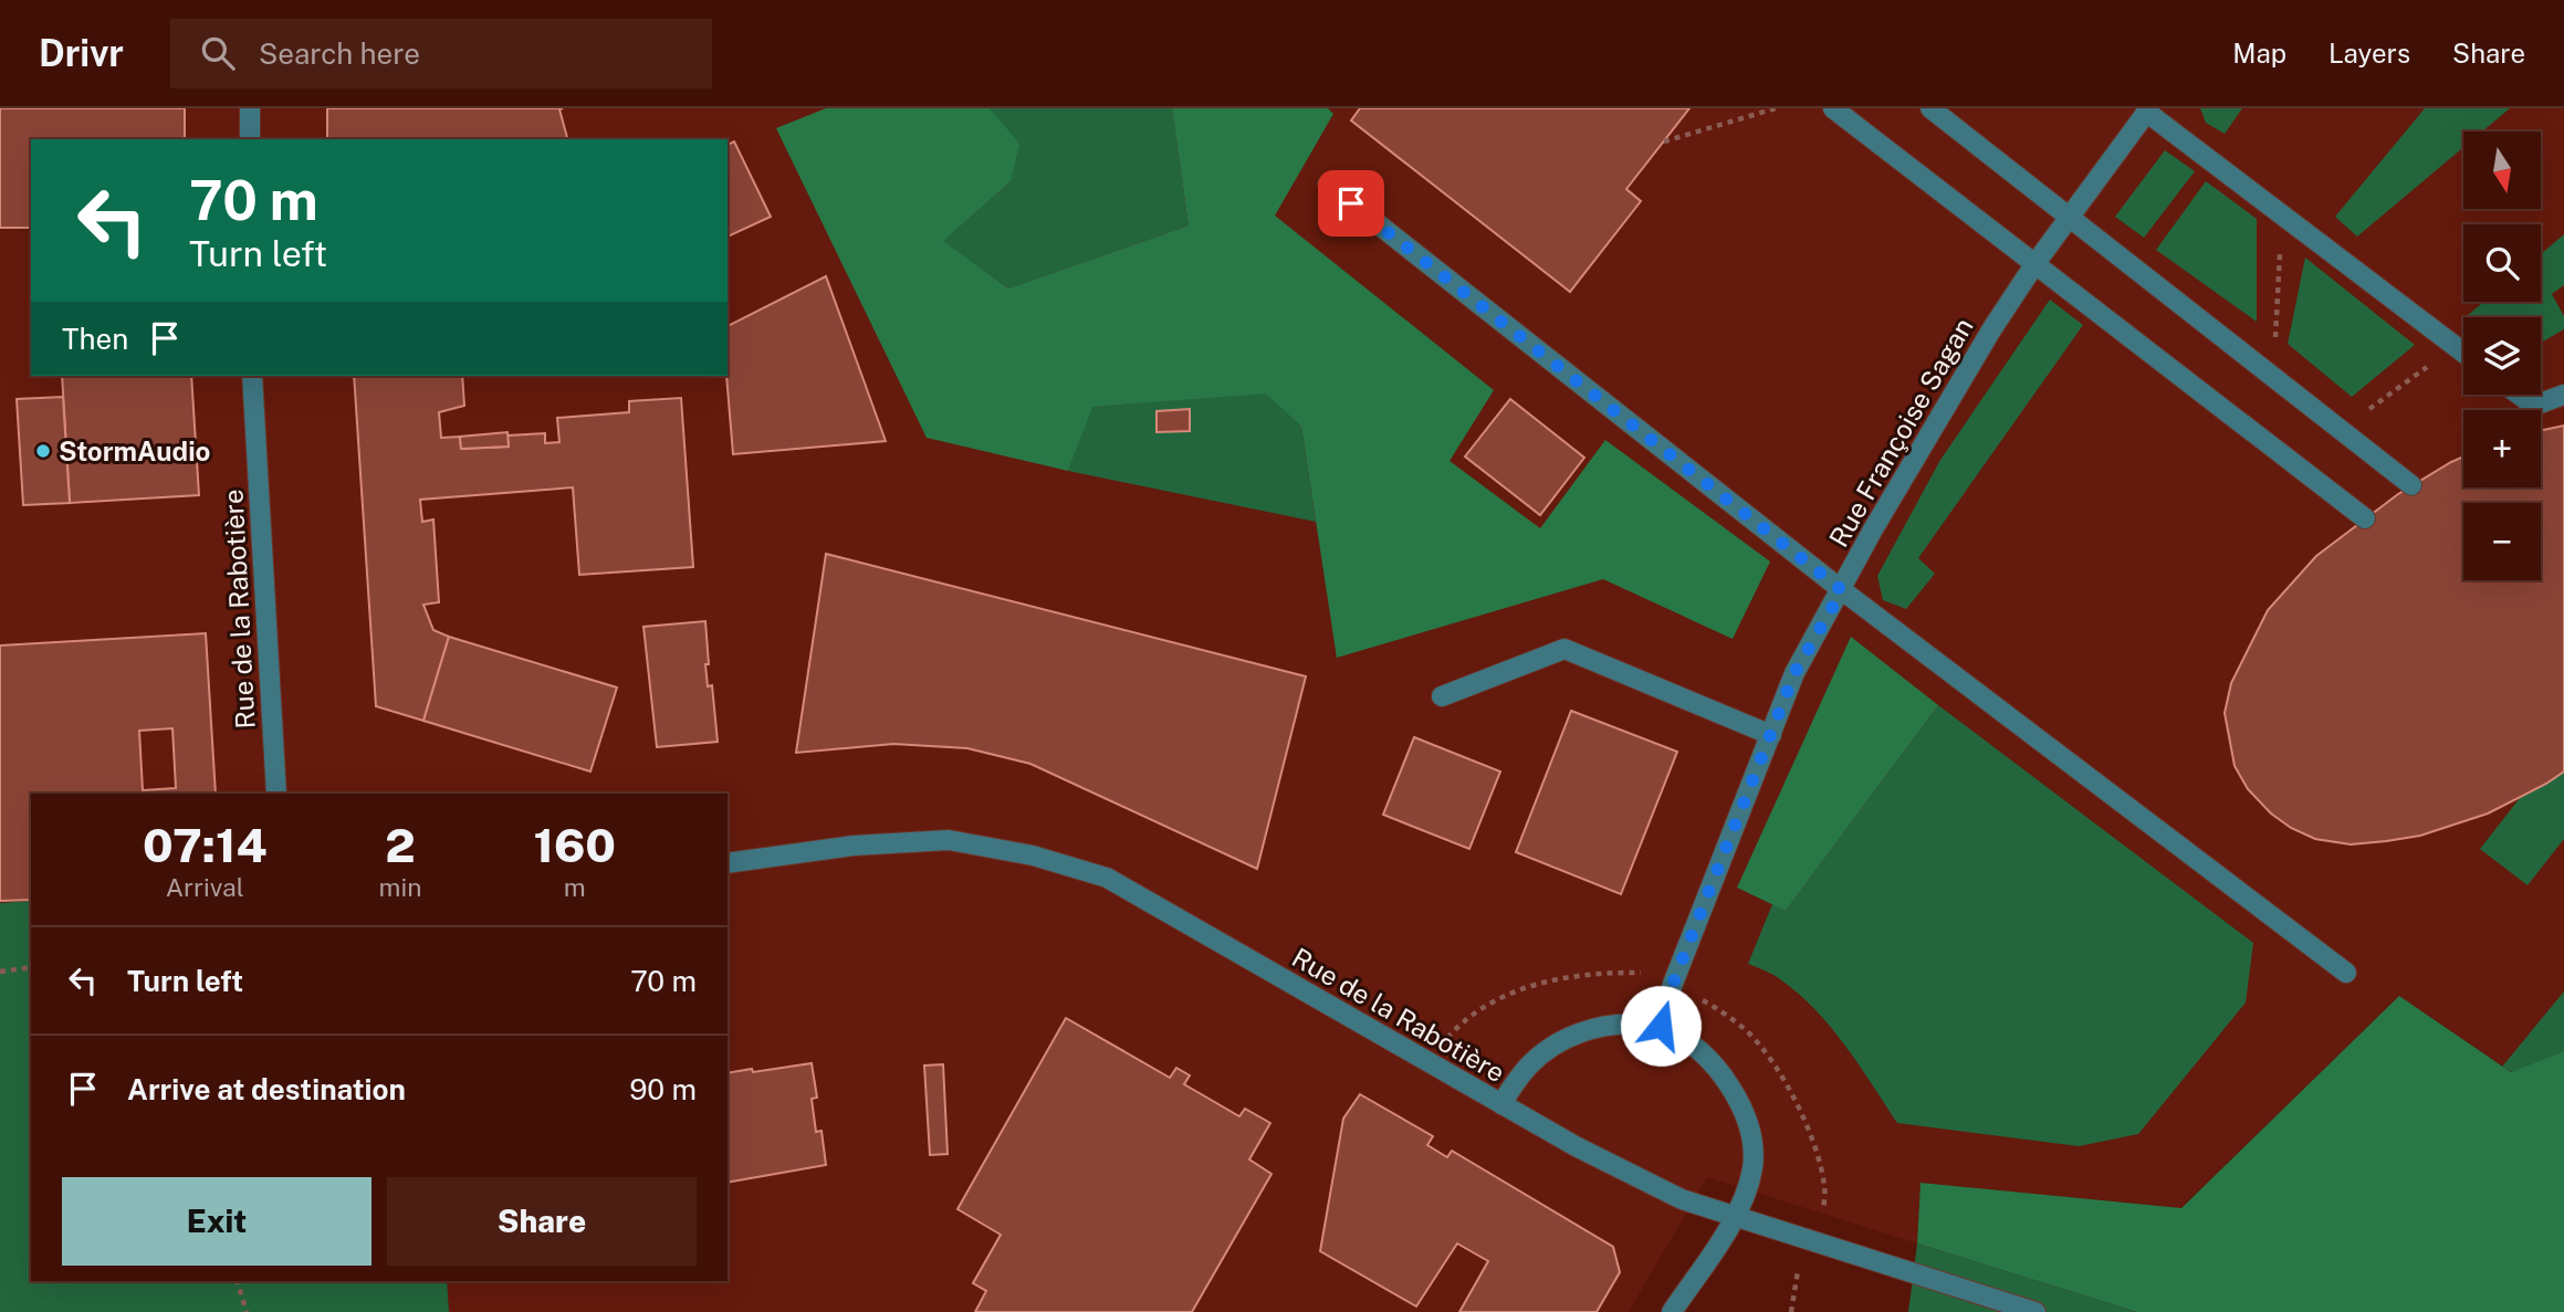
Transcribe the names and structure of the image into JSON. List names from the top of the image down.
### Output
{
  "streets": {
    "street": ["Rue Françoise Sagan", "Rue de la Rabotière"]
  },
  "places": ["StormAudio"],
  "north": "bottom",
  "page": {
    "header": "Drivr",
    "search": "Search here",
    "nav": ["Map", "Layers", "Share"],
    "map_buttons": ["+", "−"],
    "turn": ["70 m", "Turn left"],
    "then": "Then",
    "eta": [
      "07:14",
      "Arrival",
      "2",
      "min",
      "160",
      "m"
    ],
    "list": [
      {
        "name": "Turn left",
        "value": "70 m"
      },
      {
        "name": "Arrive at destination",
        "value": "90 m"
      }
    ],
    "buttons": ["Exit", "Share"]
  }
}
